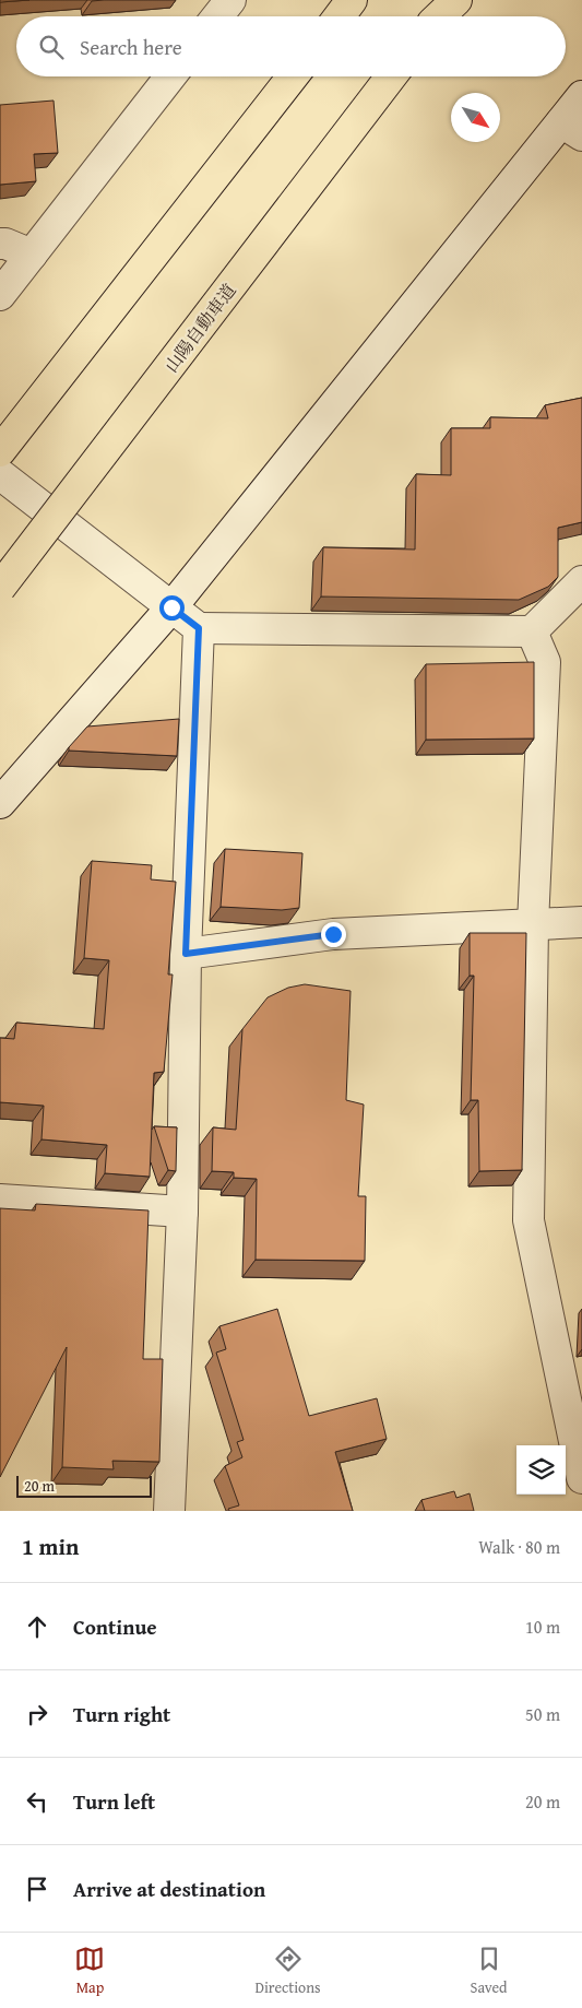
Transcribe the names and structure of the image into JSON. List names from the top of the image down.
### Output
{
  "streets": {
    "highway": ["山陽自動車道"]
  },
  "scale_bar": "20 m",
  "north": "bottom right",
  "page": {
    "search": "Search here",
    "scale": "20 m",
    "heading": ["1 min", "Walk · 80 m"],
    "list": [
      ["Continue", "10 m"],
      ["Turn right", "50 m"],
      ["Turn left", "20 m"],
      "Arrive at destination"
    ],
    "nav": ["Map", "Directions", "Saved"]
  }
}
